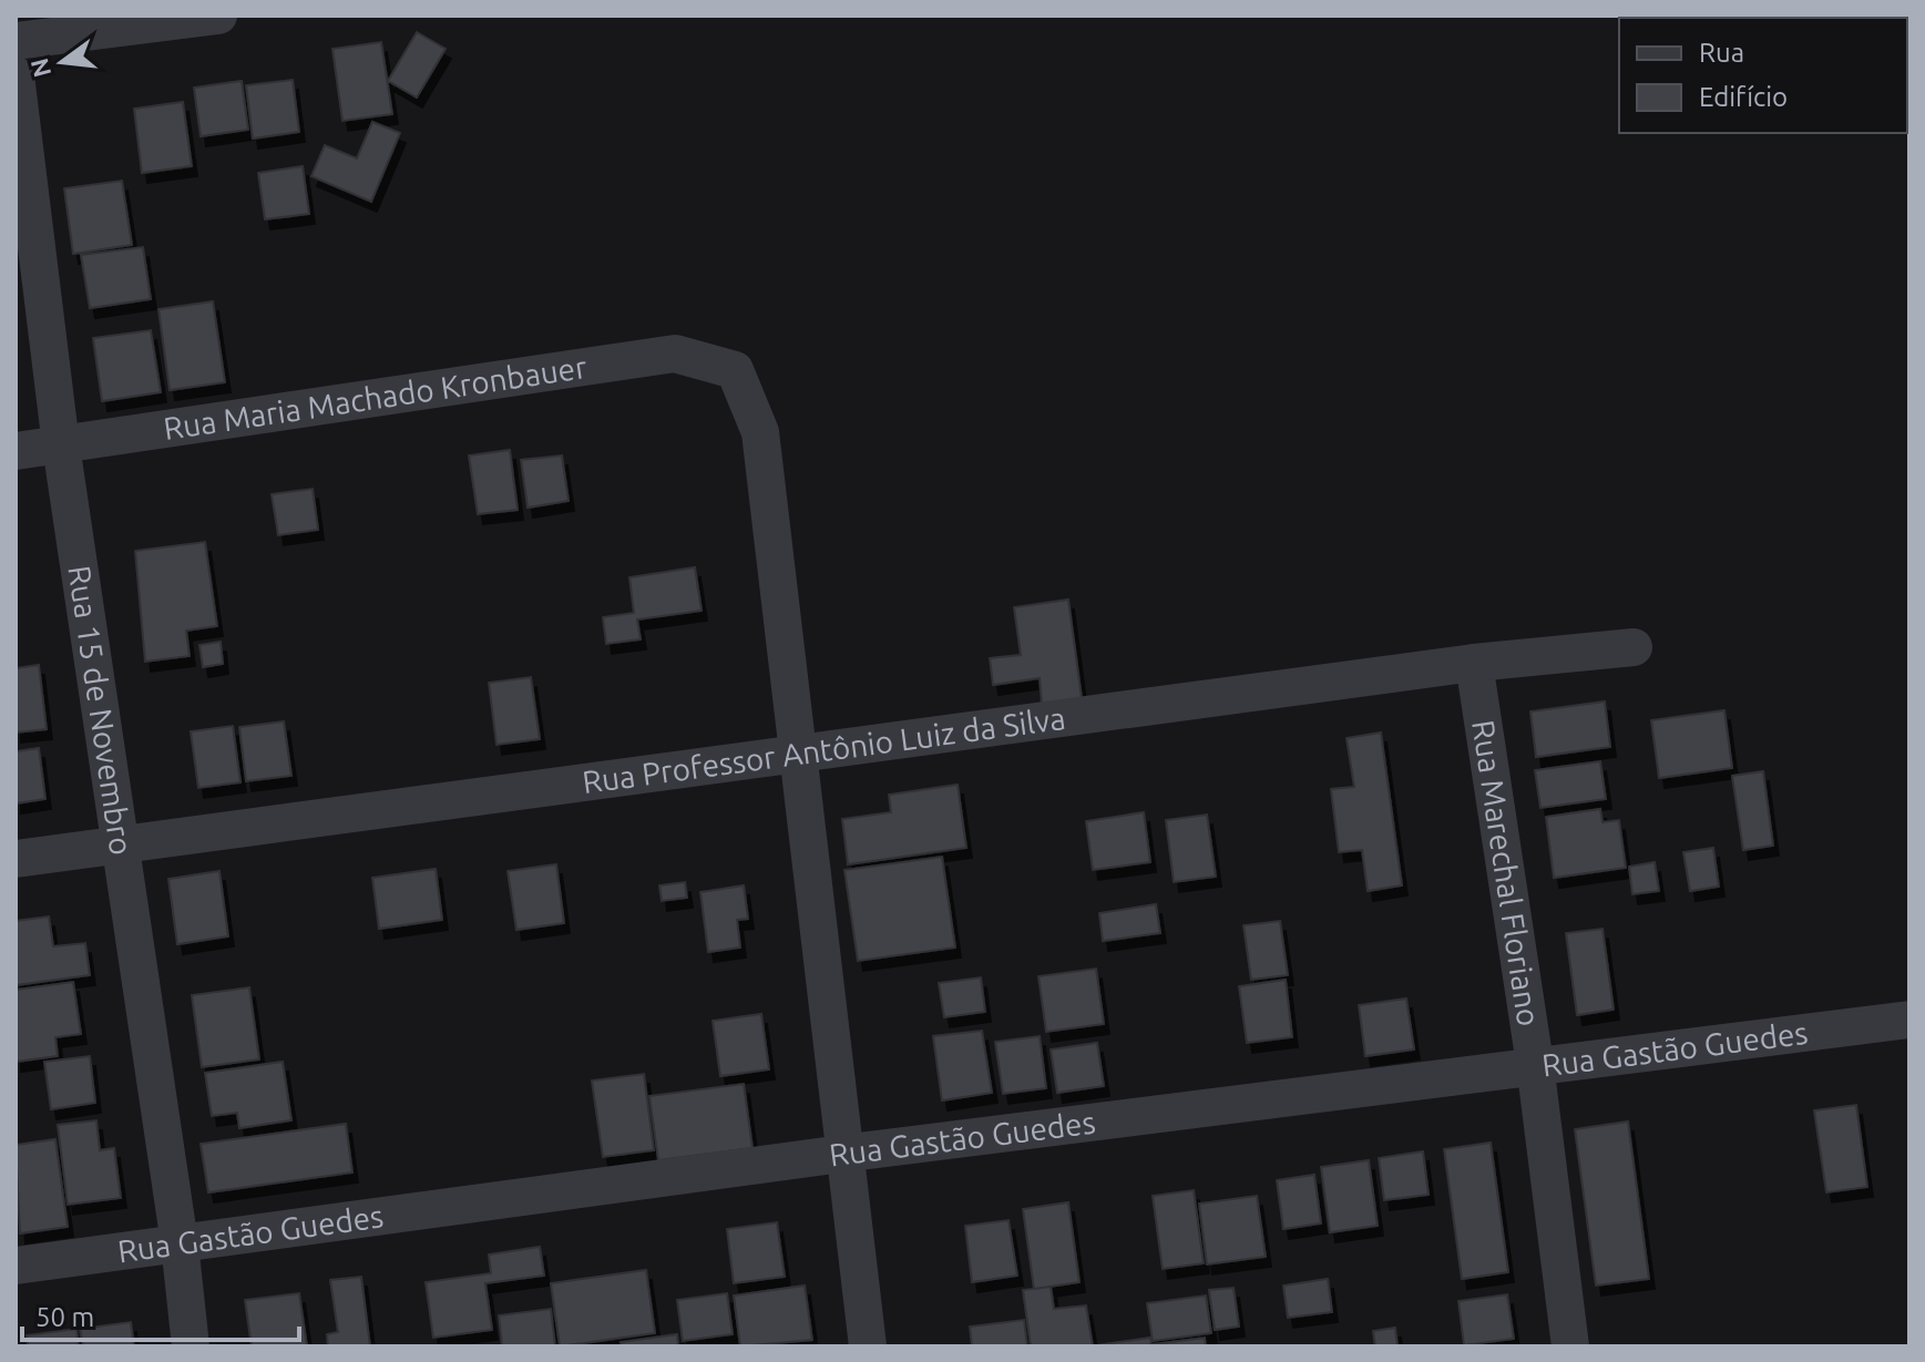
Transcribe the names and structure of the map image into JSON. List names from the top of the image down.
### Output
{
  "streets": {
    "street": [
      "Rua Maria Machado Kronbauer",
      "Rua 15 de Novembro",
      "Rua Professor Antônio Luiz da Silva",
      "Rua Marechal Floriano",
      "Rua Gastão Guedes"
    ]
  },
  "crossings": [
    ["Rua Maria Machado Kronbauer", "Rua 15 de Novembro"],
    ["Rua Maria Machado Kronbauer", "Rua Professor Antônio Luiz da Silva"],
    ["Rua 15 de Novembro", "Rua Professor Antônio Luiz da Silva"],
    ["Rua 15 de Novembro", "Rua Gastão Guedes"],
    ["Rua Professor Antônio Luiz da Silva", "Rua Marechal Floriano"],
    ["Rua Marechal Floriano", "Rua Gastão Guedes"]
  ],
  "legend": ["Rua", "Edifício"],
  "scale_bar": "50 m",
  "north": "left"
}
